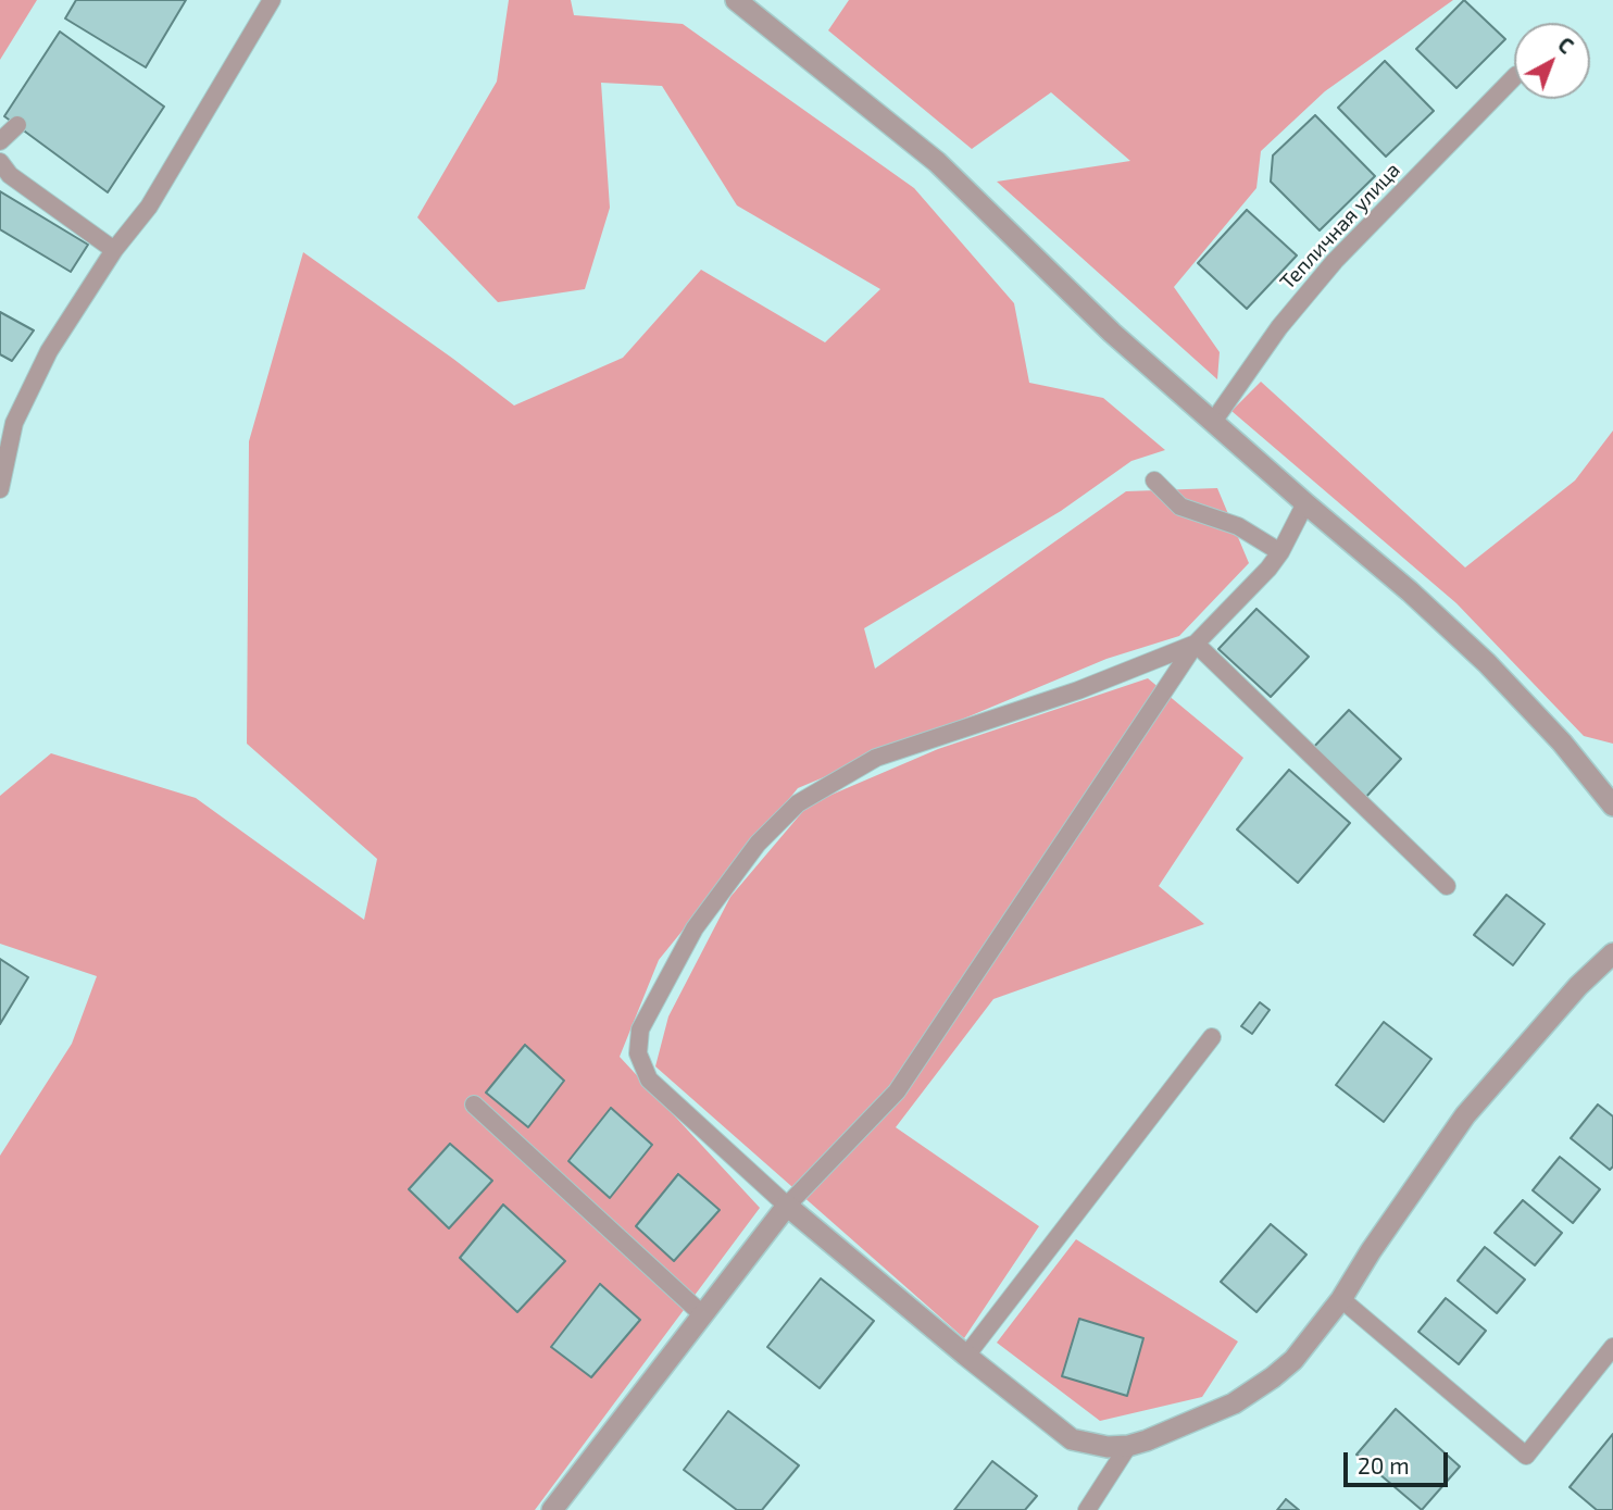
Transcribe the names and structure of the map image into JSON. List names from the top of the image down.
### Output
{
  "streets": {
    "lane": ["Тепличная улица"]
  },
  "scale_bar": "20 m",
  "north": "top right"
}
